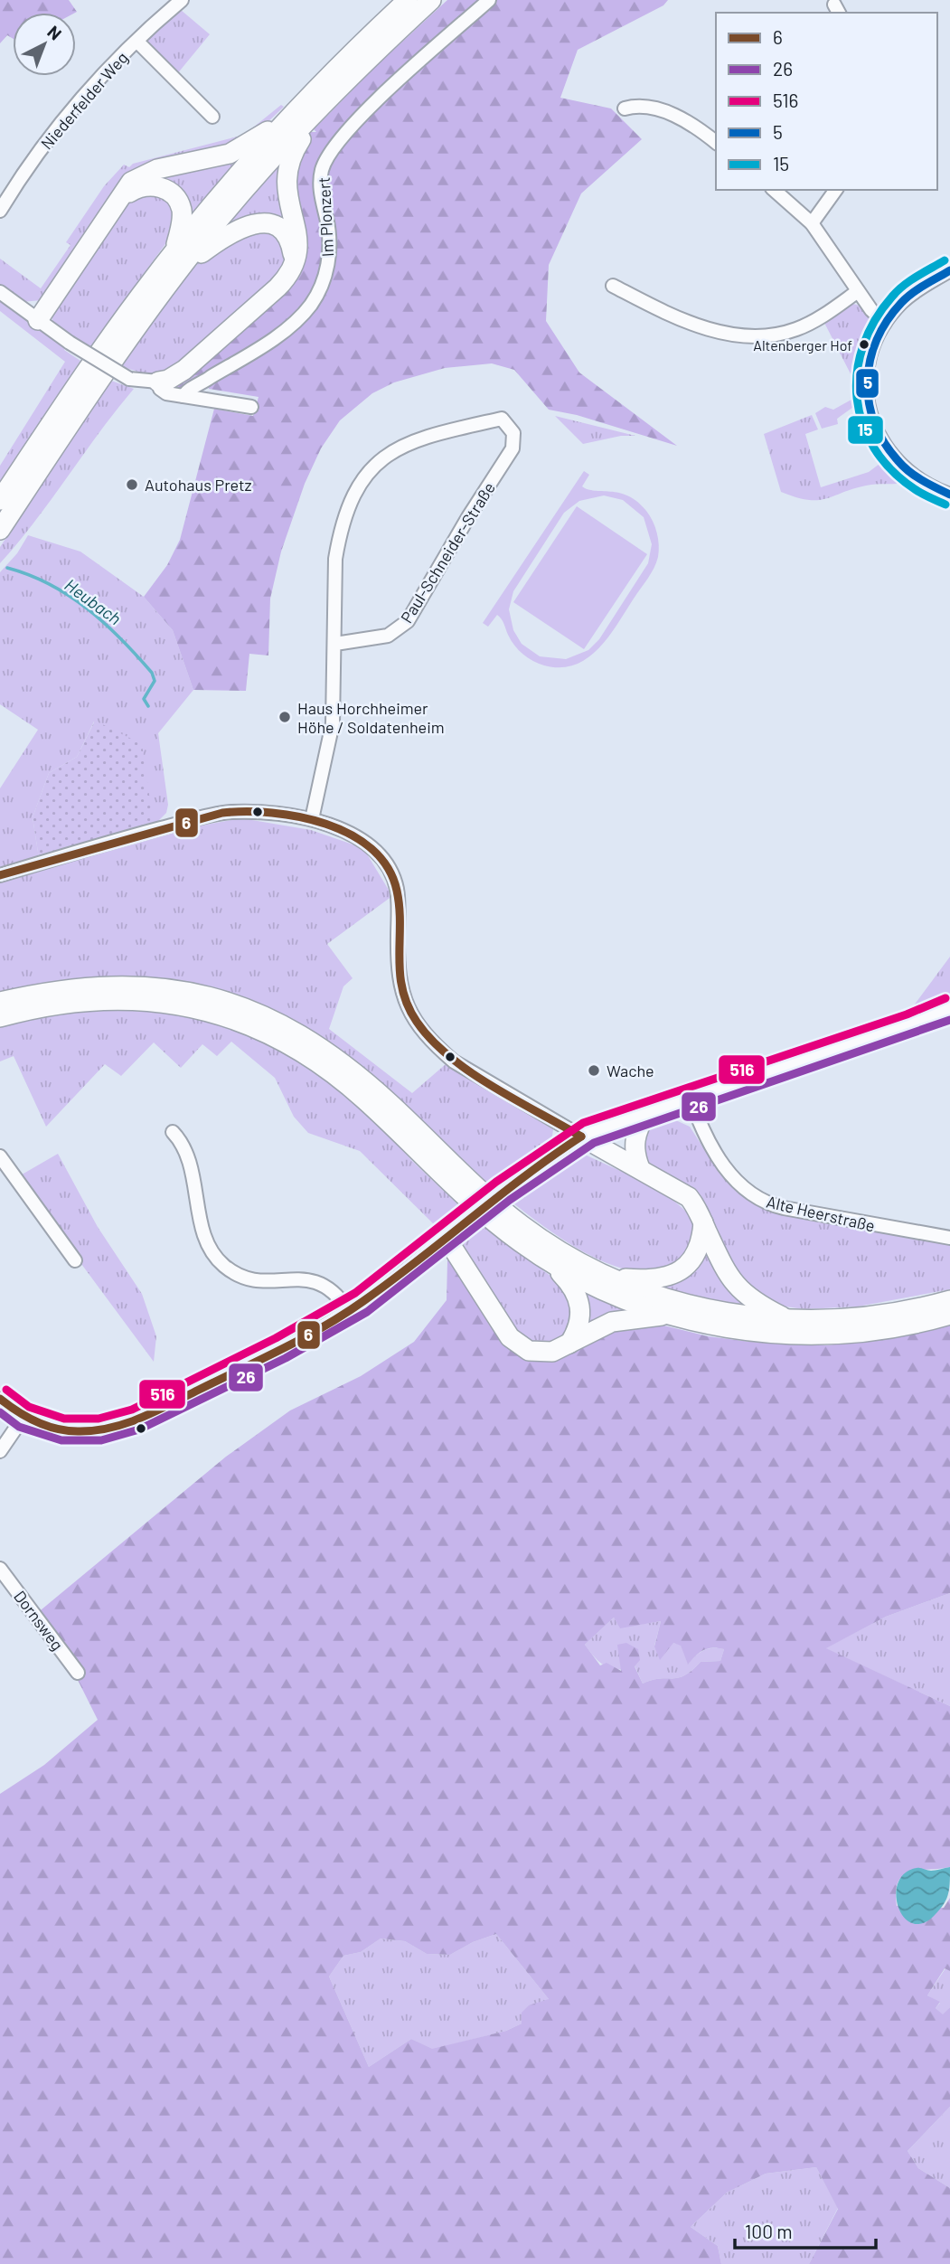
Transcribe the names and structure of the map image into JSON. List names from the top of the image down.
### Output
{
  "streets": {
    "street": [
      "Niederfelder Weg",
      "Im Plonzert",
      "Paul-Schneider-Straße",
      "Alte Heerstraße",
      "Dornsweg"
    ]
  },
  "water": ["Heubach"],
  "places": [
    "Altenberger Hof",
    "Autohaus Pretz",
    "Haus Horchheimer Höhe / Soldatenheim",
    "Wache"
  ],
  "lines": [
    "transit line 15",
    "transit line 5",
    "transit line 6",
    "transit line 516",
    "transit line 26"
  ],
  "legend": [
    "6",
    "26",
    "516",
    "5",
    "15"
  ],
  "scale_bar": "100 m",
  "north": "top right"
}
